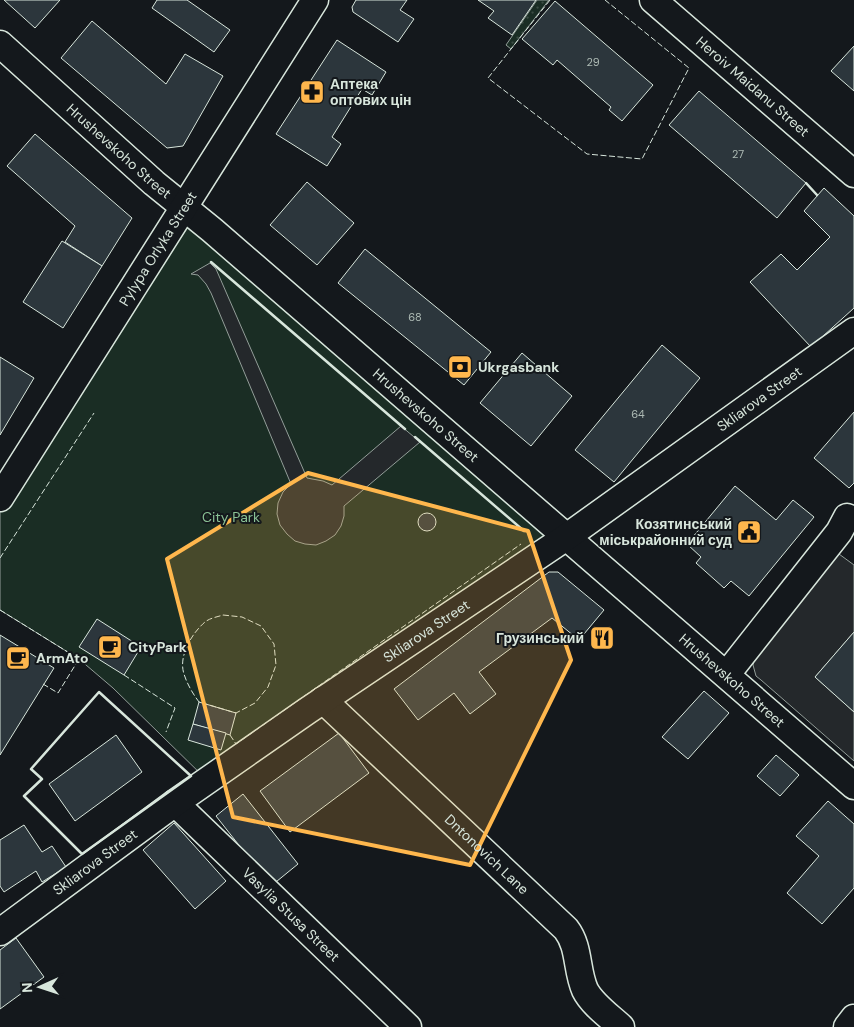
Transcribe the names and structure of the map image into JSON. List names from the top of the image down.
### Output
{
  "streets": {
    "street": [
      "Heroiv Maidanu Street",
      "Hrushevskoho Street",
      "Pylypa Orlyka Street",
      "Skliarova Street",
      "Dntonovich Lane",
      "Vasylia Stusa Street"
    ]
  },
  "crossings": [
    ["Hrushevskoho Street", "Pylypa Orlyka Street"],
    ["Hrushevskoho Street", "Skliarova Street"],
    ["Skliarova Street", "Dntonovich Lane"],
    ["Skliarova Street", "Vasylia Stusa Street"]
  ],
  "parks": ["City Park"],
  "places": {
    "pharmacy": ["Аптека оптових цін"],
    "bank": ["Ukrgasbank"],
    "public building": ["Козятинський міськрайонний суд"],
    "restaurant": ["Грузинський"],
    "cafe": ["CityPark", "ArmAto"]
  },
  "house_numbers": [
    "29",
    "27",
    "68",
    "64"
  ],
  "north": "left"
}
